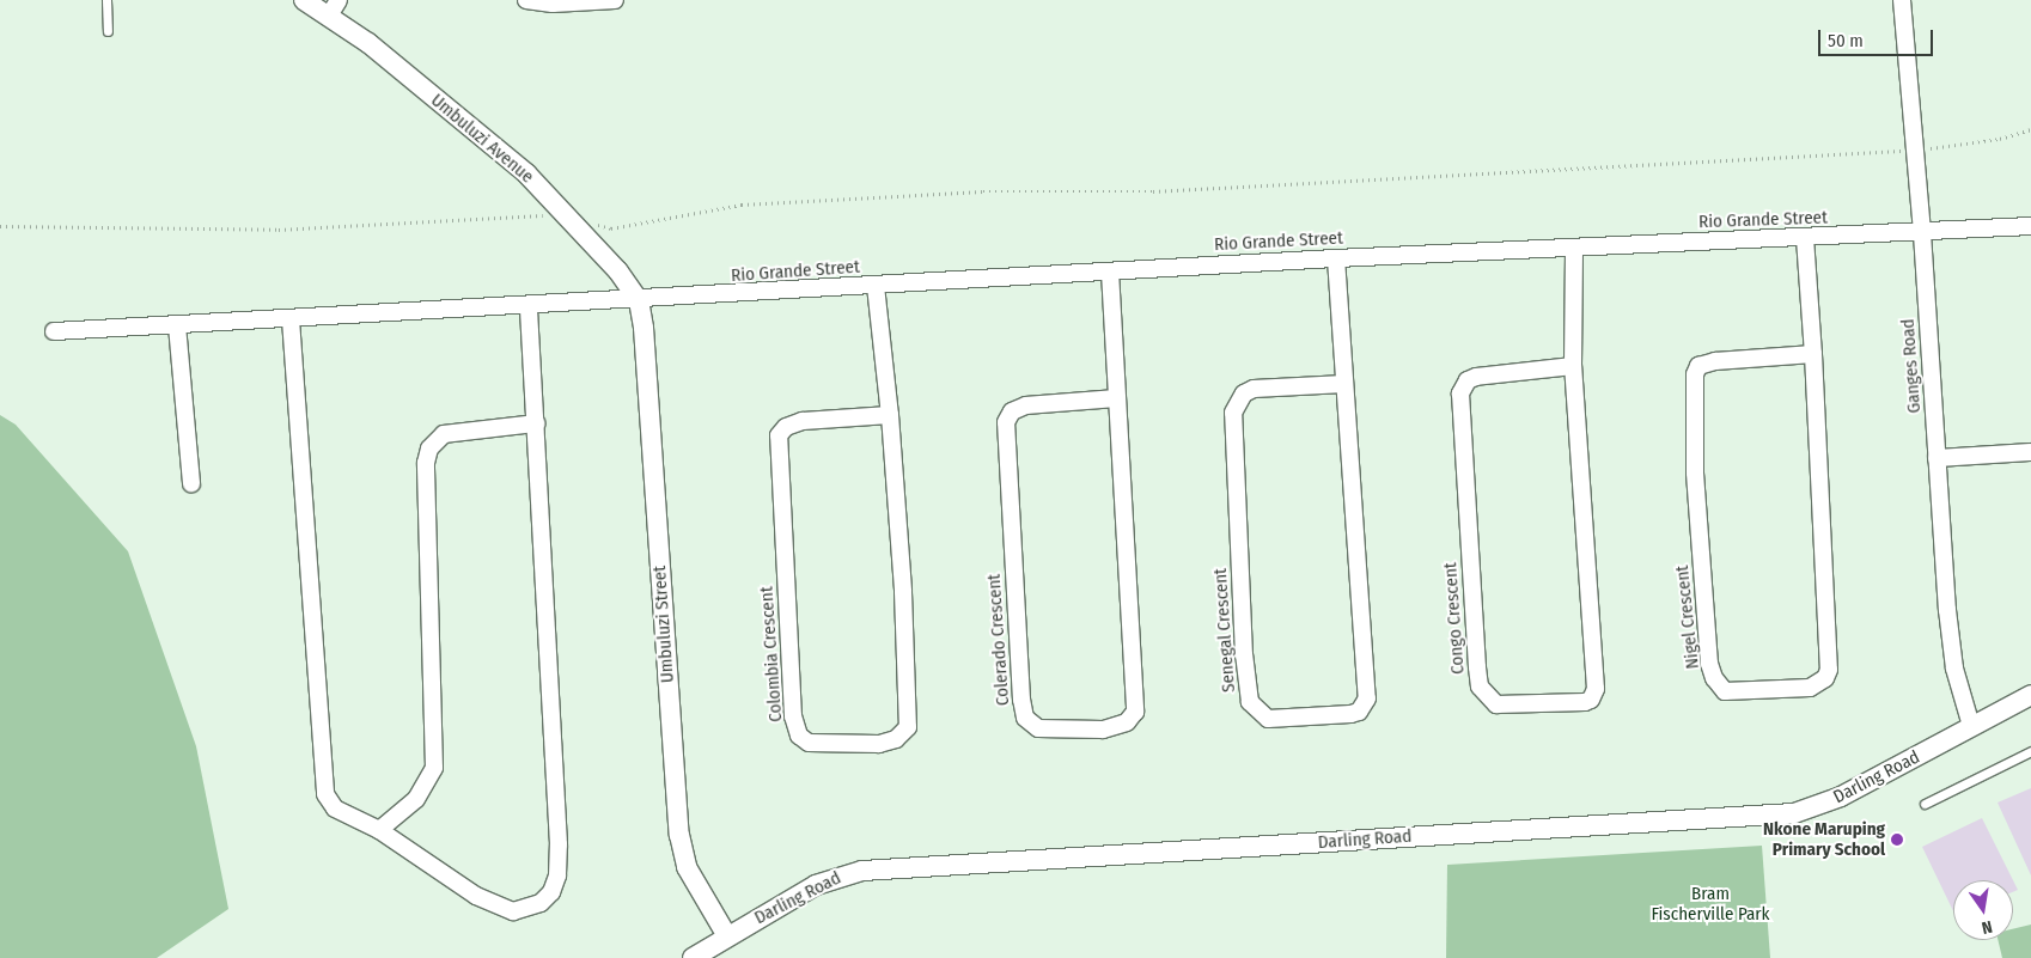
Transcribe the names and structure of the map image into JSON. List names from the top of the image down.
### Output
{
  "streets": {
    "street": [
      "Umbuluzi Avenue",
      "Rio Grande Street",
      "Ganges Road",
      "Nigel Crescent",
      "Congo Crescent",
      "Umbuluzi Street",
      "Senegal Crescent",
      "Colerado Crescent",
      "Colombia Crescent",
      "Darling Road"
    ]
  },
  "crossings": [
    ["Umbuluzi Avenue", "Rio Grande Street"],
    ["Umbuluzi Avenue", "Umbuluzi Street"],
    ["Rio Grande Street", "Ganges Road"],
    ["Rio Grande Street", "Nigel Crescent"],
    ["Rio Grande Street", "Congo Crescent"],
    ["Rio Grande Street", "Umbuluzi Street"],
    ["Rio Grande Street", "Senegal Crescent"],
    ["Rio Grande Street", "Colerado Crescent"],
    ["Rio Grande Street", "Colombia Crescent"],
    ["Ganges Road", "Darling Road"],
    ["Umbuluzi Street", "Darling Road"]
  ],
  "parks": ["Bram Fischerville Park"],
  "places": ["Nkone Maruping Primary School"],
  "scale_bar": "50 m",
  "north": "bottom"
}
